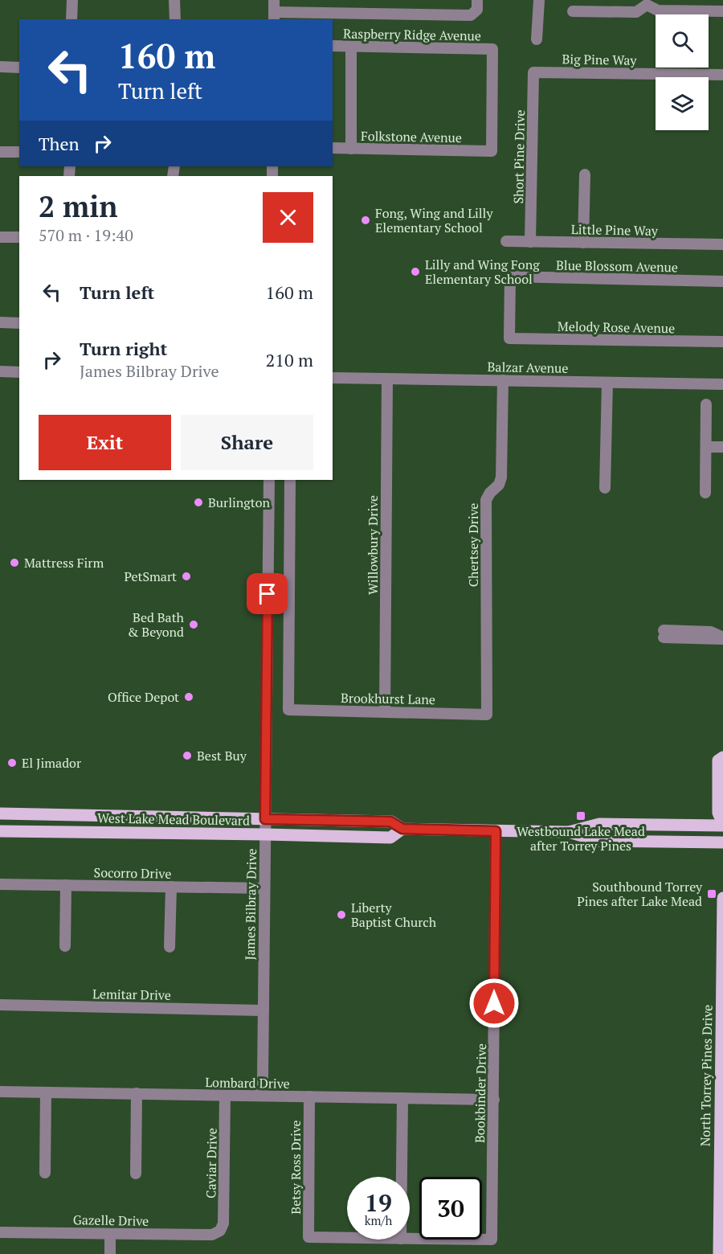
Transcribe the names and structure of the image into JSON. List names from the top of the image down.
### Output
{
  "streets": {
    "main road": ["West Lake Mead Boulevard", "North Torrey Pines Drive"],
    "street": [
      "Raspberry Ridge Avenue",
      "Big Pine Way",
      "Folkstone Avenue",
      "Short Pine Drive",
      "Little Pine Way",
      "Blue Blossom Avenue",
      "Melody Rose Avenue",
      "Balzar Avenue",
      "Willowbury Drive",
      "Chertsey Drive",
      "Brookhurst Lane",
      "Socorro Drive",
      "James Bilbray Drive",
      "Lemitar Drive",
      "Lombard Drive",
      "Bookbinder Drive",
      "Caviar Drive",
      "Betsy Ross Drive",
      "Gazelle Drive"
    ]
  },
  "crossings": [
    ["Raspberry Ridge Avenue", "Folkstone Avenue"],
    ["Big Pine Way", "Short Pine Drive"],
    ["Short Pine Drive", "Little Pine Way"],
    ["Blue Blossom Avenue", "Melody Rose Avenue"],
    ["Balzar Avenue", "Willowbury Drive"],
    ["Balzar Avenue", "Chertsey Drive"],
    ["Willowbury Drive", "Brookhurst Lane"],
    ["Chertsey Drive", "Brookhurst Lane"],
    ["West Lake Mead Boulevard", "James Bilbray Drive"],
    ["West Lake Mead Boulevard", "Bookbinder Drive"],
    ["Socorro Drive", "James Bilbray Drive"],
    ["James Bilbray Drive", "Lemitar Drive"],
    ["James Bilbray Drive", "Lombard Drive"],
    ["Lombard Drive", "Bookbinder Drive"],
    ["Lombard Drive", "Caviar Drive"],
    ["Lombard Drive", "Betsy Ross Drive"],
    ["Caviar Drive", "Gazelle Drive"]
  ],
  "places": {
    "other": [
      "Fong, Wing and Lilly Elementary School",
      "Lilly and Wing Fong Elementary School",
      "Burlington",
      "Mattress Firm",
      "PetSmart",
      "Bed Bath & Beyond",
      "Office Depot",
      "Best Buy",
      "El Jimador",
      "Liberty Baptist Church"
    ],
    "transit": ["Westbound Lake Mead after Torrey Pines", "Southbound Torrey Pines after Lake Mead"]
  },
  "page": {
    "turn": ["160 m", "Turn left"],
    "then": "Then",
    "heading": ["2 min", "570 m · 19:40"],
    "list": [
      {
        "name": "Turn left",
        "value": "160 m"
      },
      {
        "name": "Turn right",
        "note": "James Bilbray Drive",
        "value": "210 m"
      }
    ],
    "buttons": ["Exit", "Share"],
    "speed": "19 km/h",
    "limit": "30"
  }
}
